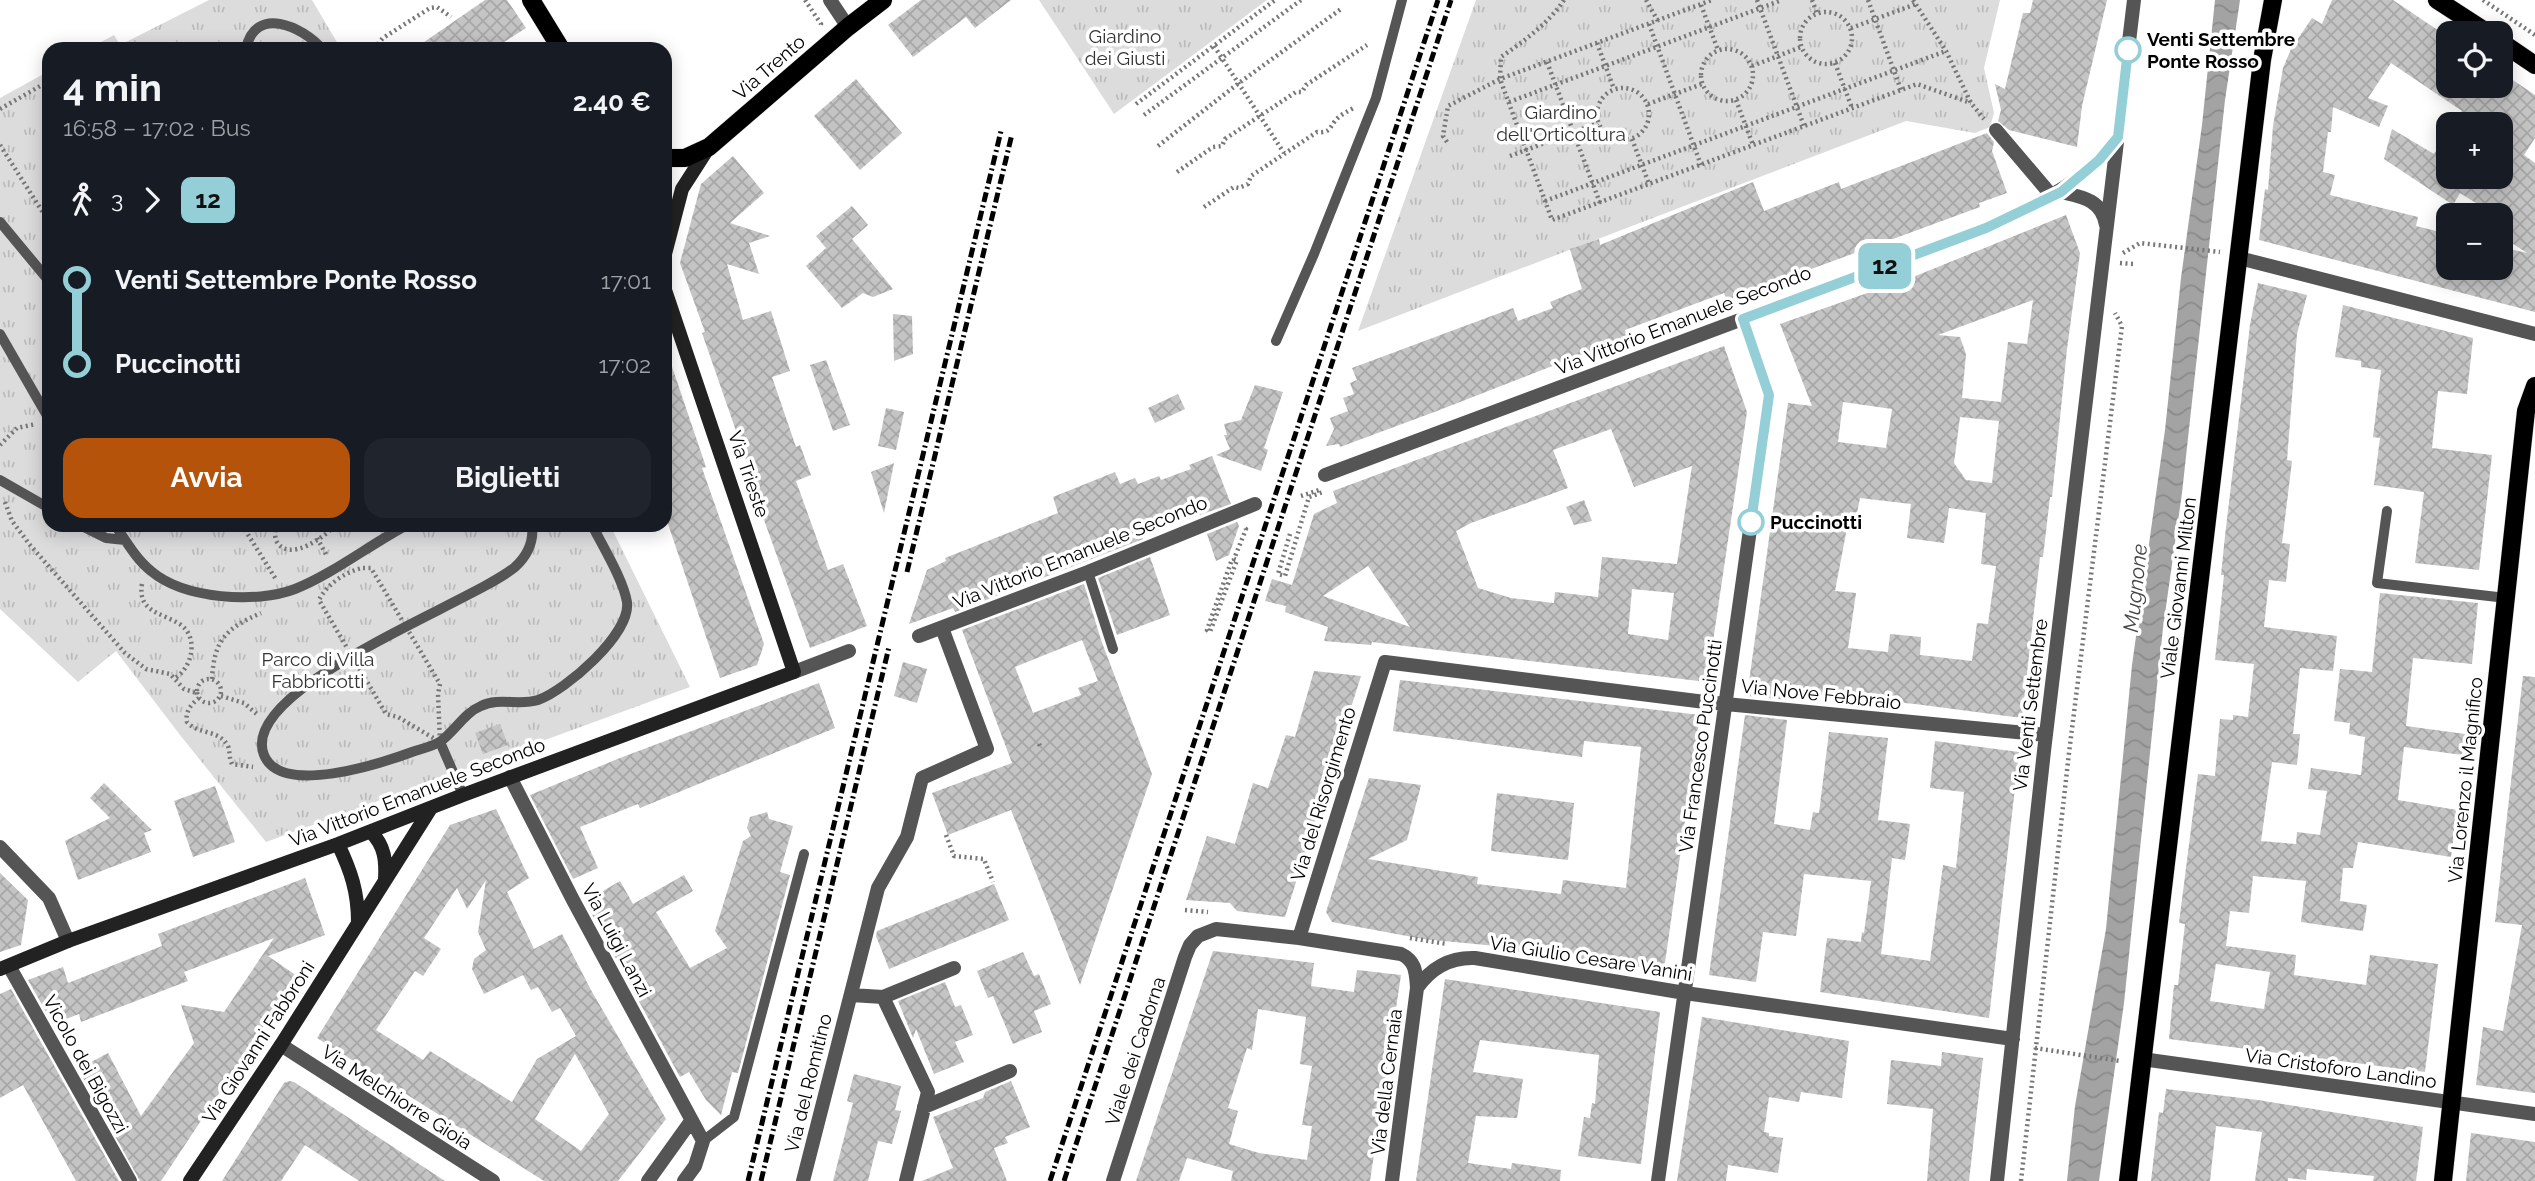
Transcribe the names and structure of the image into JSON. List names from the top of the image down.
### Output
{
  "streets": {
    "main road": ["Via Trento", "Viale Giovanni Milton", "Via Lorenzo il Magnifico"],
    "street": [
      "Via Vittorio Emanuele Secondo",
      "Via Trieste",
      "Via Nove Febbraio",
      "Via Venti Settembre",
      "Via Francesco Puccinotti",
      "Via del Risorgimento",
      "Via Luigi Lanzi",
      "Via Giulio Cesare Vanini",
      "Via Giovanni Fabbroni",
      "Viale dei Cadorna",
      "Vicolo dei Bigozzi",
      "Via Cristoforo Landino",
      "Via della Cernaia",
      "Via del Romitino",
      "Via Melchiorre Gioia"
    ]
  },
  "crossings": [
    ["Via Vittorio Emanuele Secondo", "Via Trieste"],
    ["Via Vittorio Emanuele Secondo", "Via Venti Settembre"],
    ["Via Vittorio Emanuele Secondo", "Via Francesco Puccinotti"],
    ["Via Vittorio Emanuele Secondo", "Via Luigi Lanzi"],
    ["Via Vittorio Emanuele Secondo", "Via Giovanni Fabbroni"],
    ["Via Vittorio Emanuele Secondo", "Vicolo dei Bigozzi"],
    ["Via Vittorio Emanuele Secondo", "Via del Romitino"],
    ["Viale Giovanni Milton", "Via Cristoforo Landino"],
    ["Via Nove Febbraio", "Via Venti Settembre"],
    ["Via Nove Febbraio", "Via Francesco Puccinotti"],
    ["Via Nove Febbraio", "Via del Risorgimento"],
    ["Via Venti Settembre", "Via Giulio Cesare Vanini"],
    ["Via Francesco Puccinotti", "Via Giulio Cesare Vanini"],
    ["Via Lorenzo il Magnifico", "Via Cristoforo Landino"],
    ["Via del Risorgimento", "Viale dei Cadorna"],
    ["Via Giulio Cesare Vanini", "Via della Cernaia"],
    ["Via Giovanni Fabbroni", "Via Melchiorre Gioia"]
  ],
  "water": ["Mugnone"],
  "parks": ["Giardino dei Giusti", "Giardino dell'Orticoltura", "Parco di Villa Fabbricotti"],
  "places": ["Venti Settembre Ponte Rosso", "Puccinotti"],
  "lines": ["bus line 12"],
  "page": {
    "on_map": "12",
    "map_buttons": ["+", "−"],
    "heading": ["4 min", "16:58 – 17:02 · Bus", "2.40 €"],
    "legs": ["3", "12"],
    "list": [
      {
        "name": "Venti Settembre Ponte Rosso",
        "value": "17:01"
      },
      {
        "name": "Puccinotti",
        "value": "17:02"
      }
    ],
    "buttons": ["Avvia", "Biglietti"]
  }
}
